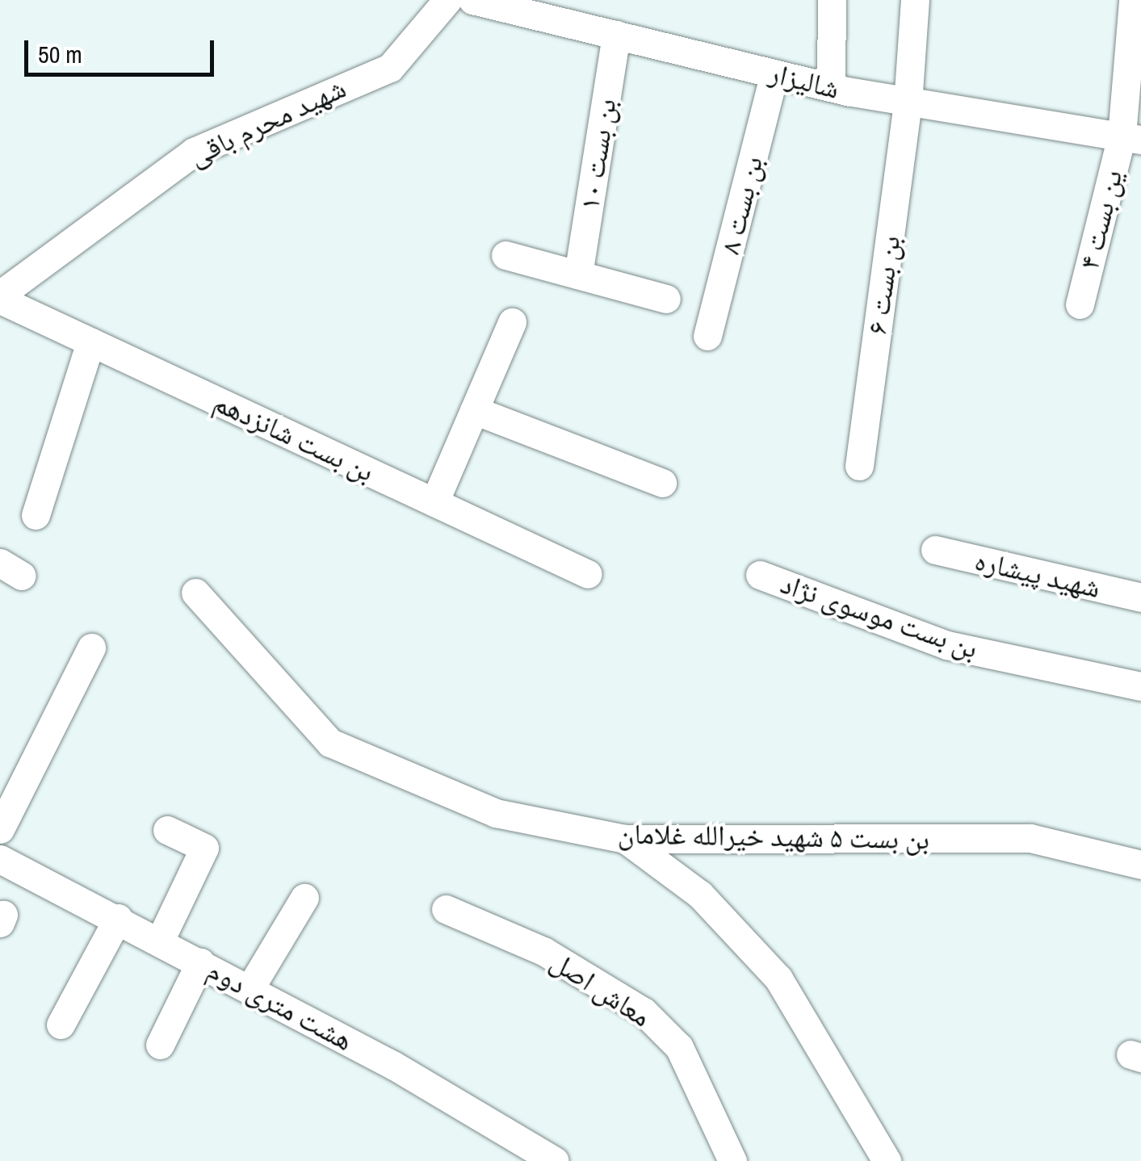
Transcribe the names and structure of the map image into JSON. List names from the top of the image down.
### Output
{
  "streets": {
    "street": [
      "شالیزار",
      "شهید محرم باقی",
      "بن بست ۱۰",
      "بن بست ۸",
      "ین بست ۴",
      "بن بست ۶",
      "بن بست شانزدهم",
      "شهید پیشاره",
      "بن بست موسوی نژاد",
      "بن بست ۵ شهید خیرالله غلامان",
      "معاش اصل",
      "هشت متری دوم"
    ]
  },
  "crossings": [
    ["شالیزار", "بن بست ۱۰"],
    ["شالیزار", "بن بست ۸"],
    ["شالیزار", "ین بست ۴"],
    ["شالیزار", "بن بست ۶"],
    ["شهید محرم باقی", "بن بست شانزدهم"]
  ],
  "scale_bar": "50 m"
}
